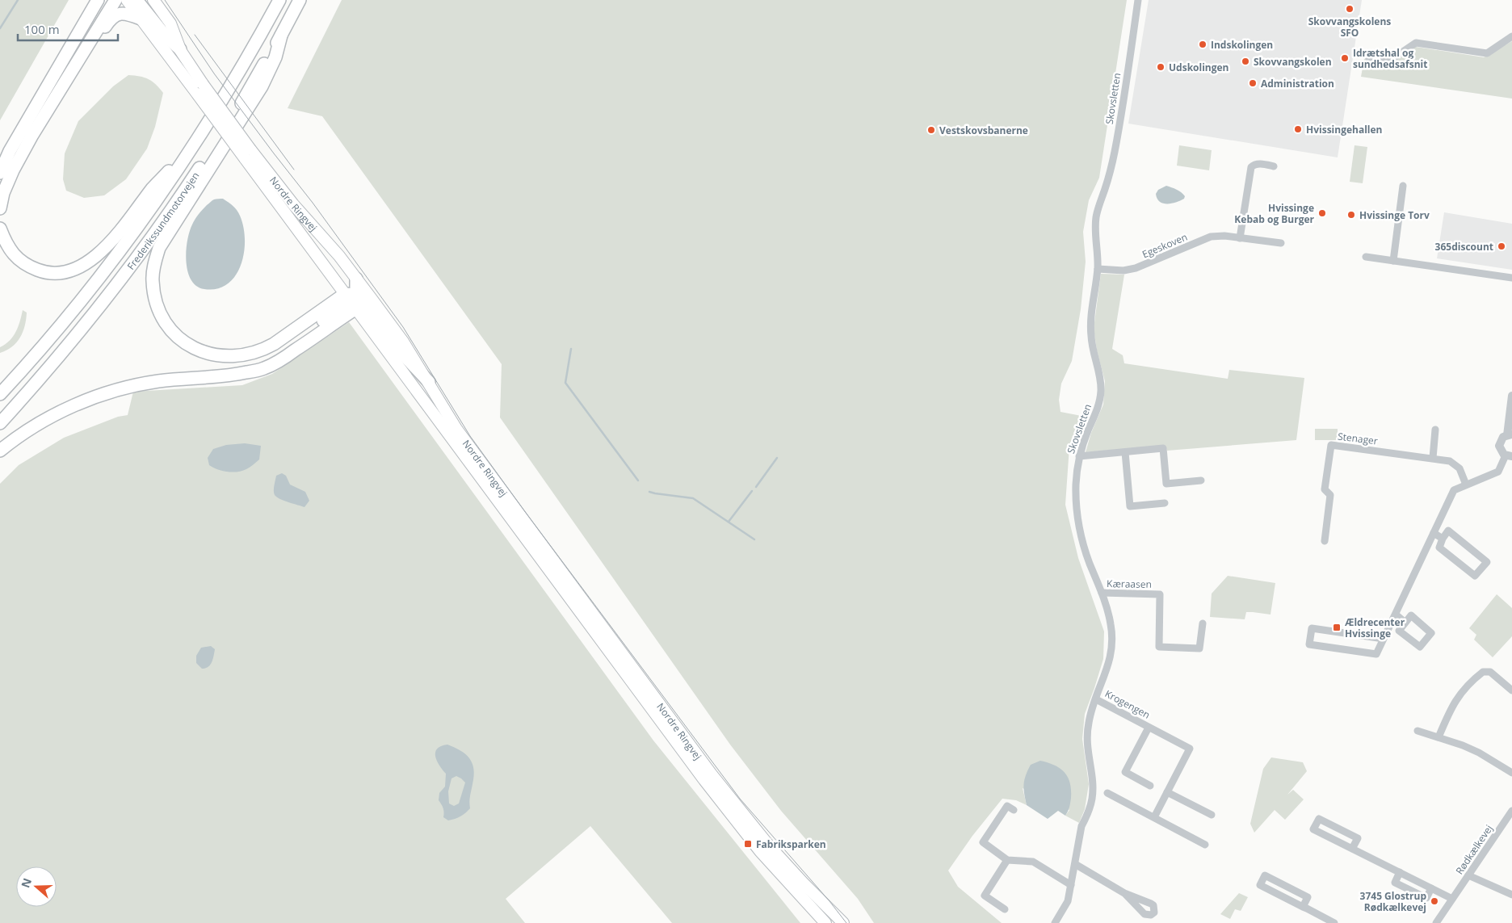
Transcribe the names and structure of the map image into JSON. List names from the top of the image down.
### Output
{
  "streets": {
    "highway": ["Frederikssundmotorvejen"],
    "main road": ["Nordre Ringvej"],
    "street": [
      "Skovsletten",
      "Egeskoven",
      "Stenager",
      "Kæraasen",
      "Krogengen",
      "Rødkælkevej"
    ]
  },
  "crossings": [
    ["Skovsletten", "Egeskoven"],
    ["Skovsletten", "Kæraasen"],
    ["Skovsletten", "Krogengen"]
  ],
  "places": {
    "other": [
      "Skovvangskolens SFO",
      "Indskolingen",
      "Idrætshal og sundhedsafsnit",
      "Skovvangskolen",
      "Udskolingen",
      "Administration",
      "Hvissingehallen",
      "Vestskovsbanerne",
      "Hvissinge Kebab og Burger",
      "Hvissinge Torv",
      "365discount",
      "3745 Glostrup Rødkælkevej"
    ],
    "transit": ["Ældrecenter Hvissinge", "Fabriksparken"]
  },
  "scale_bar": "100 m",
  "north": "left"
}
